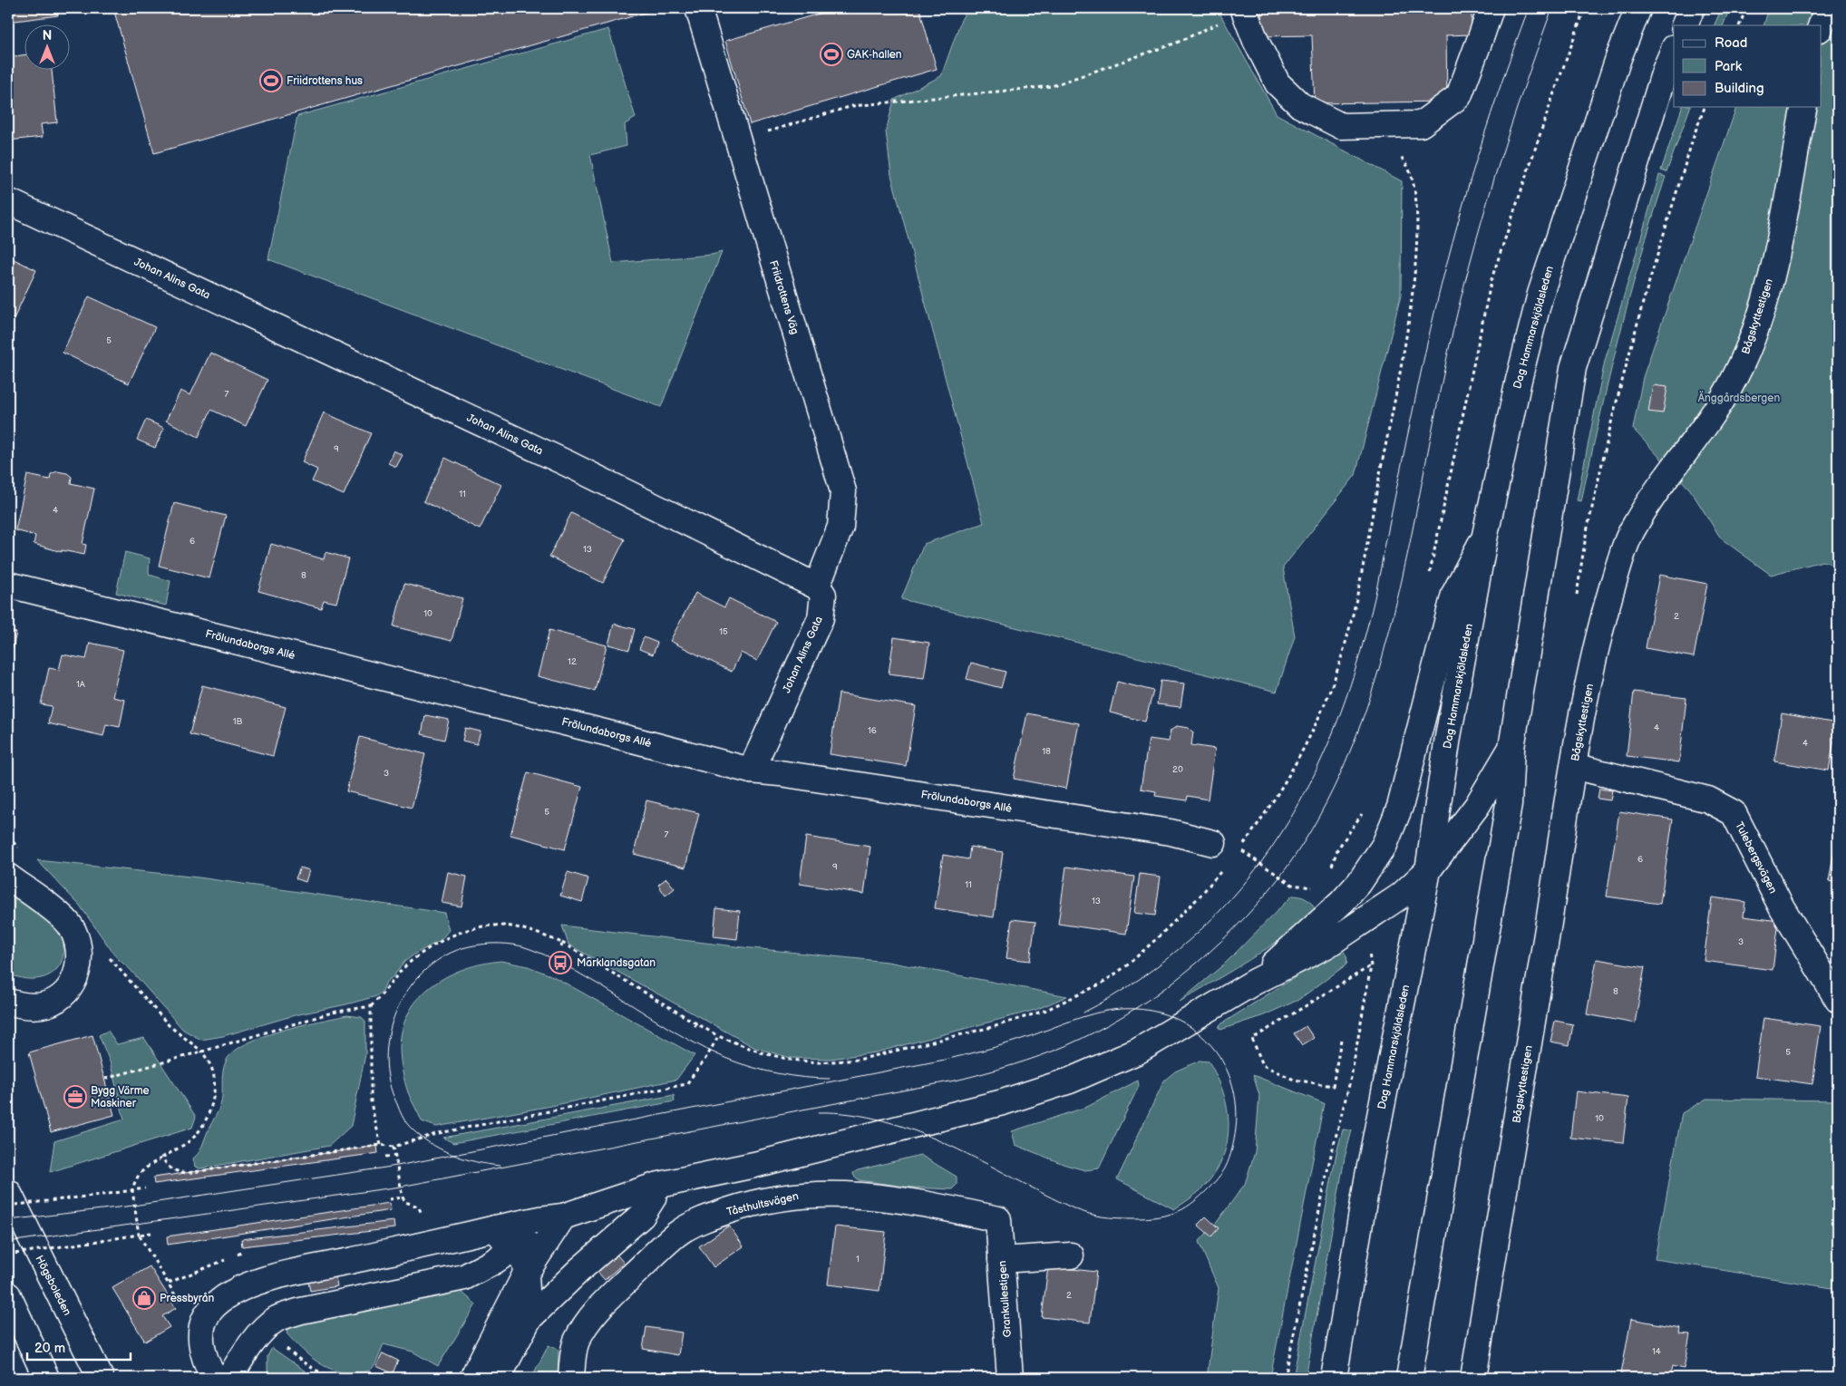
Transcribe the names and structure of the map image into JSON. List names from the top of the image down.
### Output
{
  "streets": {
    "street": [
      "Johan Alins Gata",
      "Friidrottens Väg",
      "Bågskyttestigen",
      "Dag Hammarskjöldsleden",
      "Frölundaborgs Allé",
      "Tulebergsvägen",
      "Tåsthultsvägen",
      "Högsboleden",
      "Grankullestigen"
    ]
  },
  "crossings": [
    ["Johan Alins Gata", "Friidrottens Väg"],
    ["Johan Alins Gata", "Frölundaborgs Allé"],
    ["Bågskyttestigen", "Tulebergsvägen"],
    ["Tåsthultsvägen", "Grankullestigen"]
  ],
  "parks": ["Änggårdsbergen"],
  "places": {
    "sports": ["GAK-hallen", "Friidrottens hus"],
    "bus stop": ["Marklandsgatan"],
    "office": ["Bygg Värme Maskiner"],
    "shop": ["Pressbyrån"]
  },
  "house_numbers": [
    "5",
    "7",
    "9",
    "11",
    "4",
    "6",
    "13",
    "8",
    "10",
    "2",
    "15",
    "12",
    "1A",
    "1B",
    "4",
    "16",
    "4",
    "18",
    "20",
    "3",
    "5",
    "7",
    "6",
    "9",
    "11",
    "13",
    "3",
    "8",
    "5",
    "10",
    "1",
    "2",
    "14"
  ],
  "legend": ["Road", "Park", "Building"],
  "scale_bar": "20 m",
  "north": "top"
}
